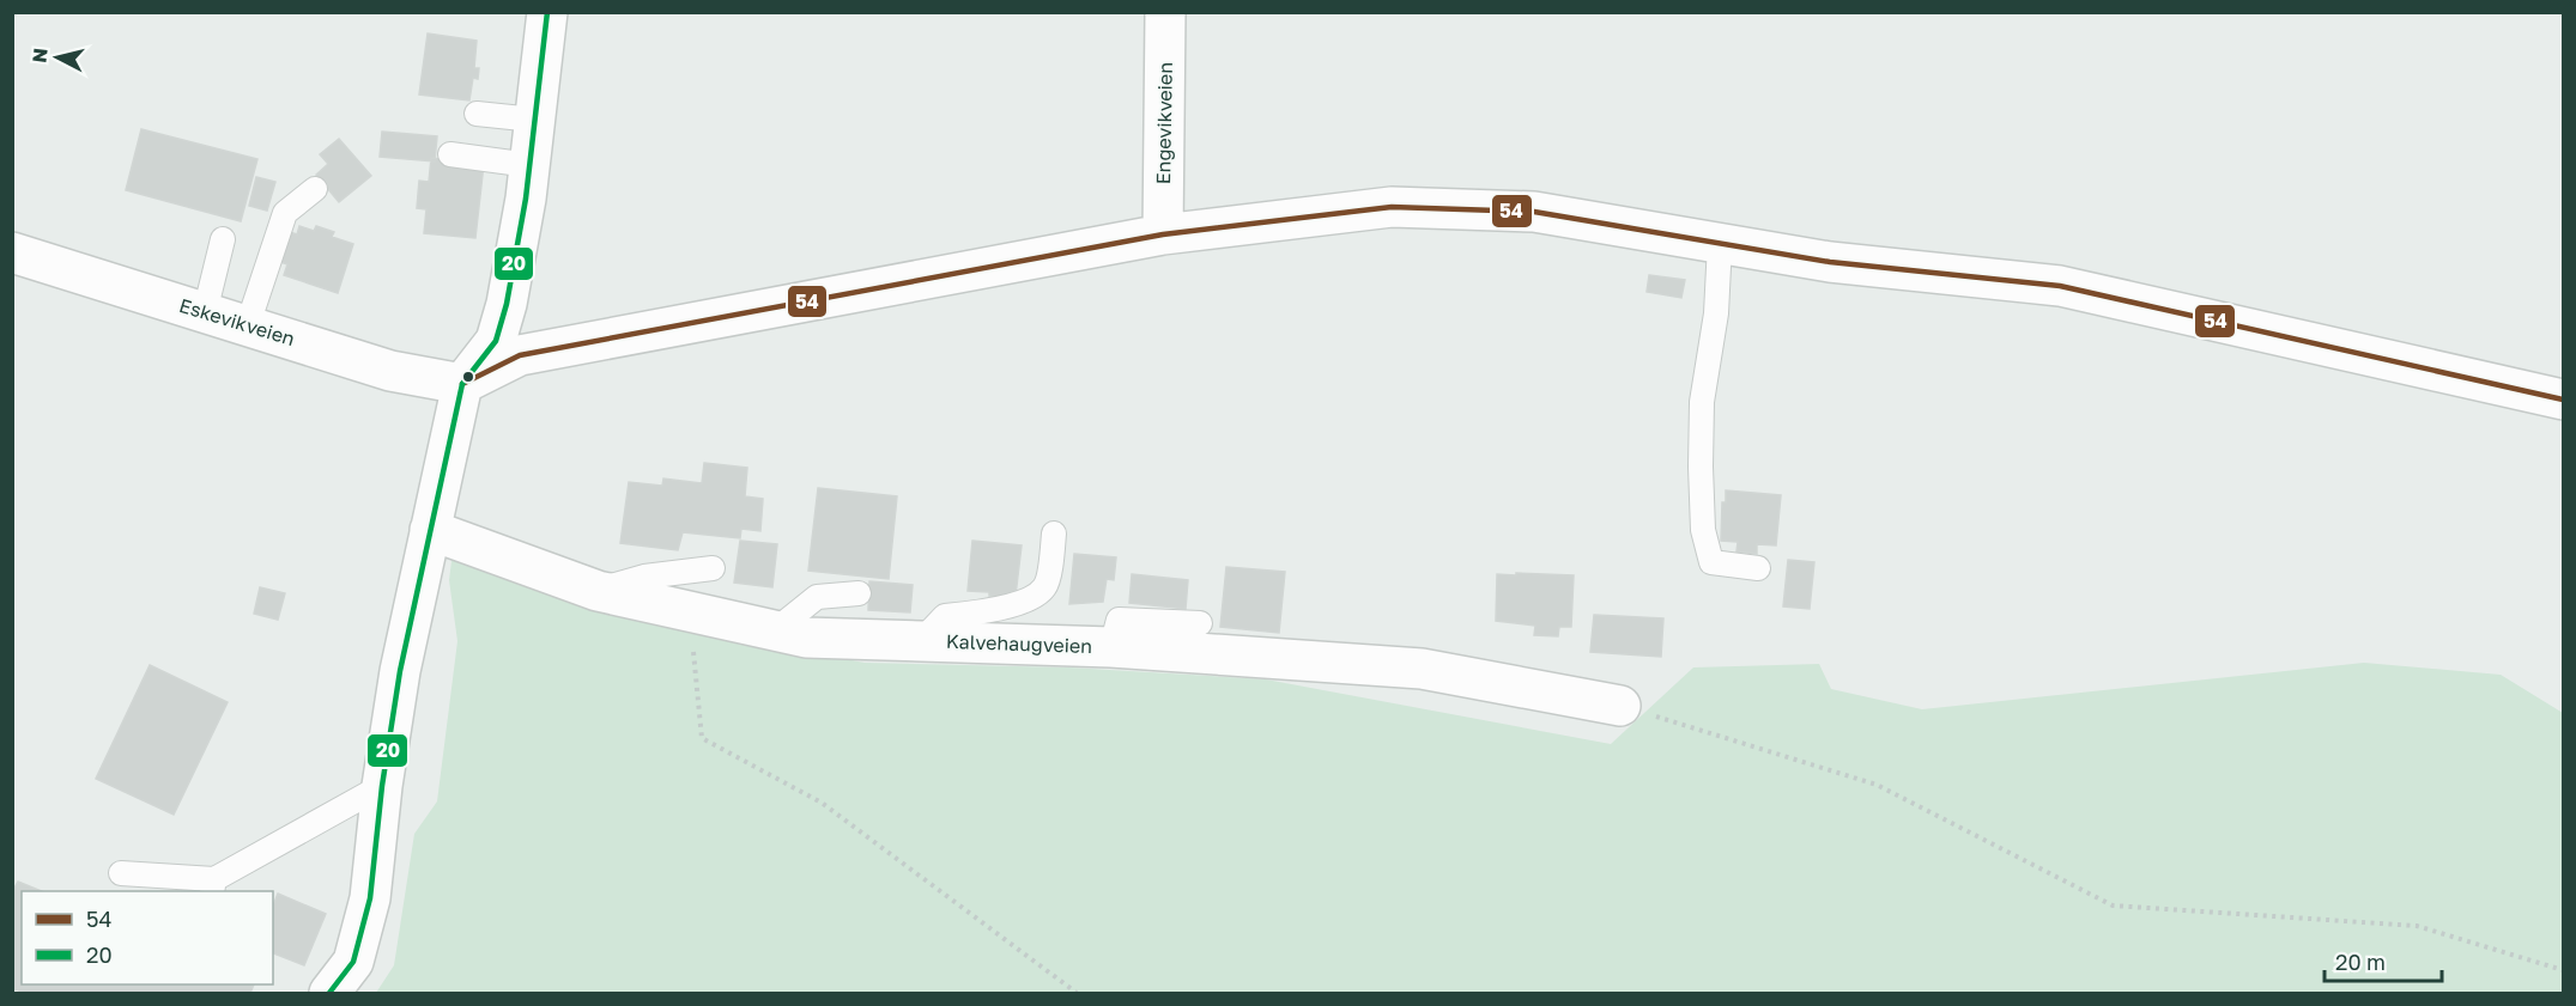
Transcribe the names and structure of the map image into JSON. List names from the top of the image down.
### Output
{
  "streets": {
    "street": ["Engevikveien", "Eskevikveien", "Kalvehaugveien"]
  },
  "lines": ["transit line 20", "transit line 54"],
  "legend": ["54", "20"],
  "scale_bar": "20 m",
  "north": "left"
}
